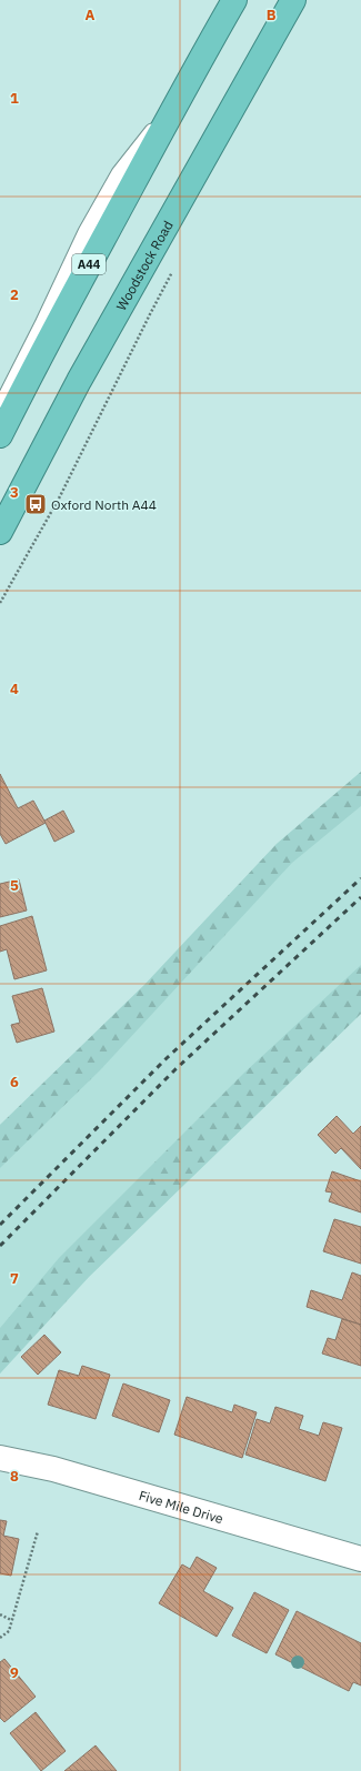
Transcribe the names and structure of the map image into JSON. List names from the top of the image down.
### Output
{
  "streets": {
    "highway": ["A44", "Woodstock Road"],
    "street": ["Five Mile Drive"]
  },
  "places": {
    "bus stop": ["Oxford North A44"]
  },
  "grid": {
    "columns": ["A", "B"],
    "rows": [
      "1",
      "2",
      "3",
      "4",
      "5",
      "6",
      "7",
      "8",
      "9"
    ]
  }
}
